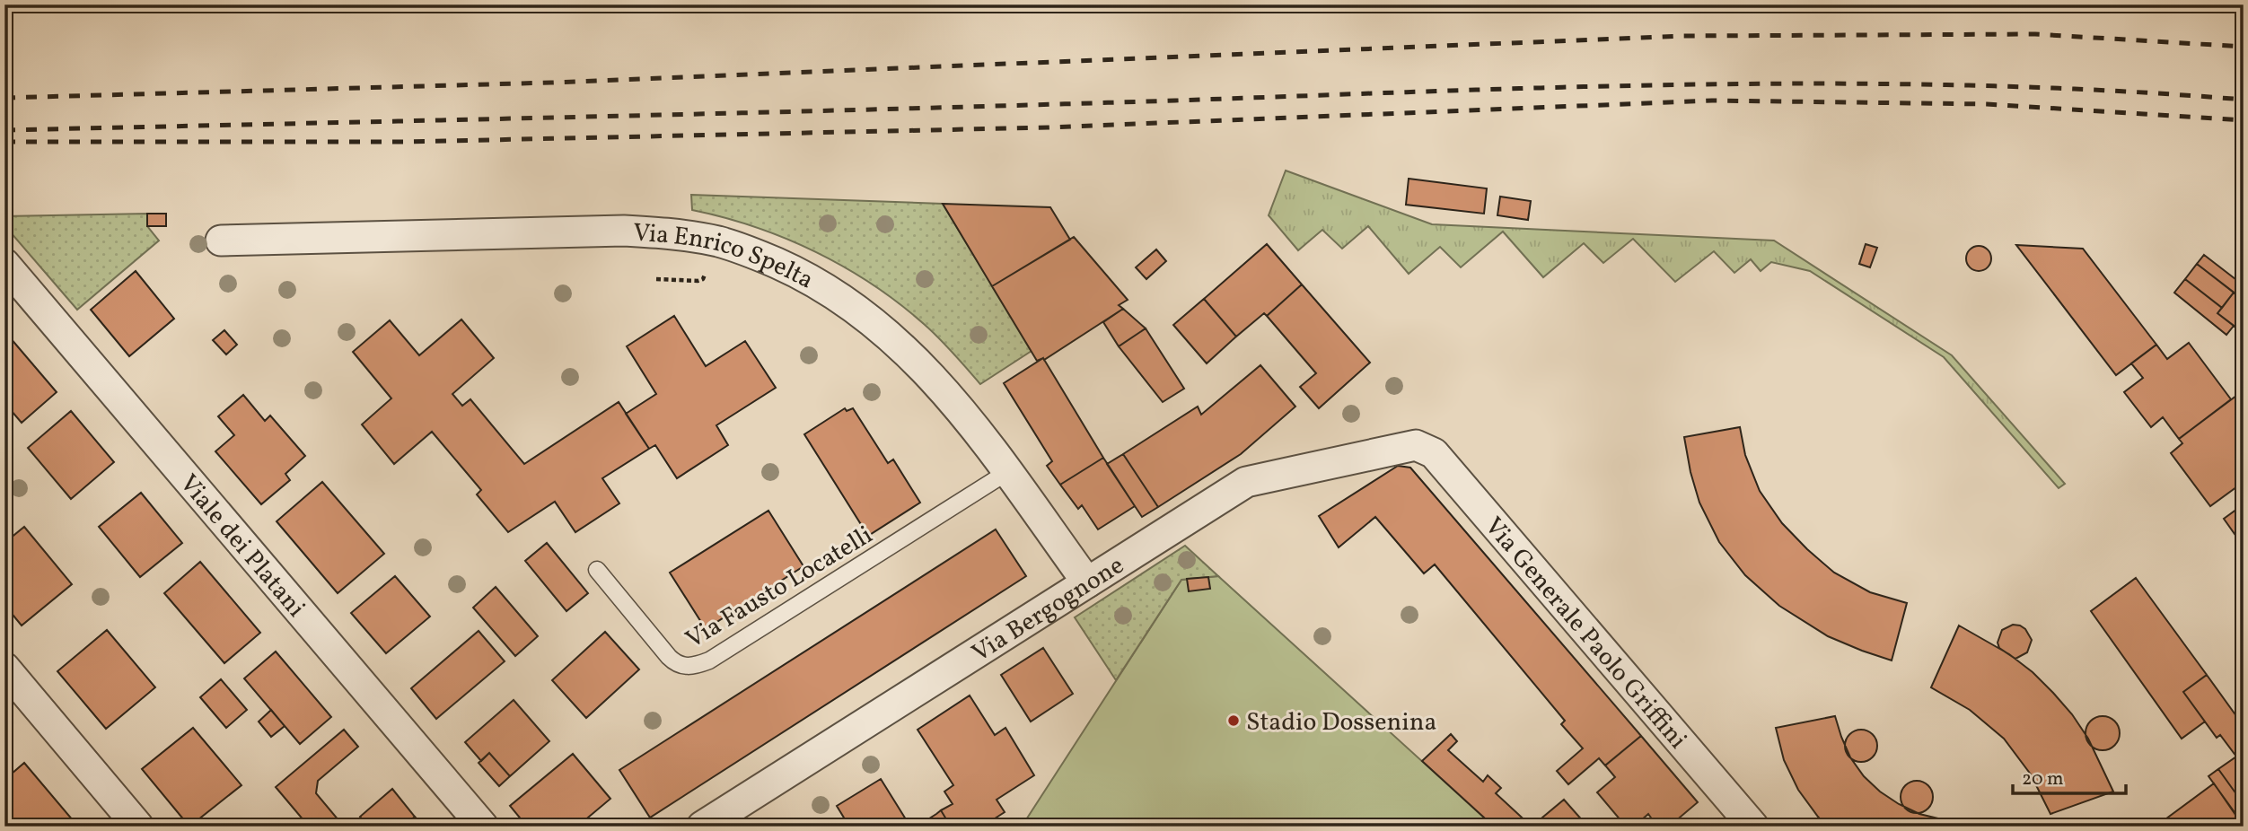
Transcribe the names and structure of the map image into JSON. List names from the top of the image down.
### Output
{
  "streets": {
    "street": [
      "Via Enrico Spelta",
      "Viale dei Platani",
      "Via Bergognone",
      "Via Generale Paolo Griffini"
    ],
    "lane": ["Via Fausto Locatelli"]
  },
  "crossings": [
    ["Via Enrico Spelta", "Via Fausto Locatelli"],
    ["Via Enrico Spelta", "Via Bergognone"],
    ["Via Bergognone", "Via Generale Paolo Griffini"]
  ],
  "places": ["Stadio Dossenina"],
  "scale_bar": "20 m"
}
